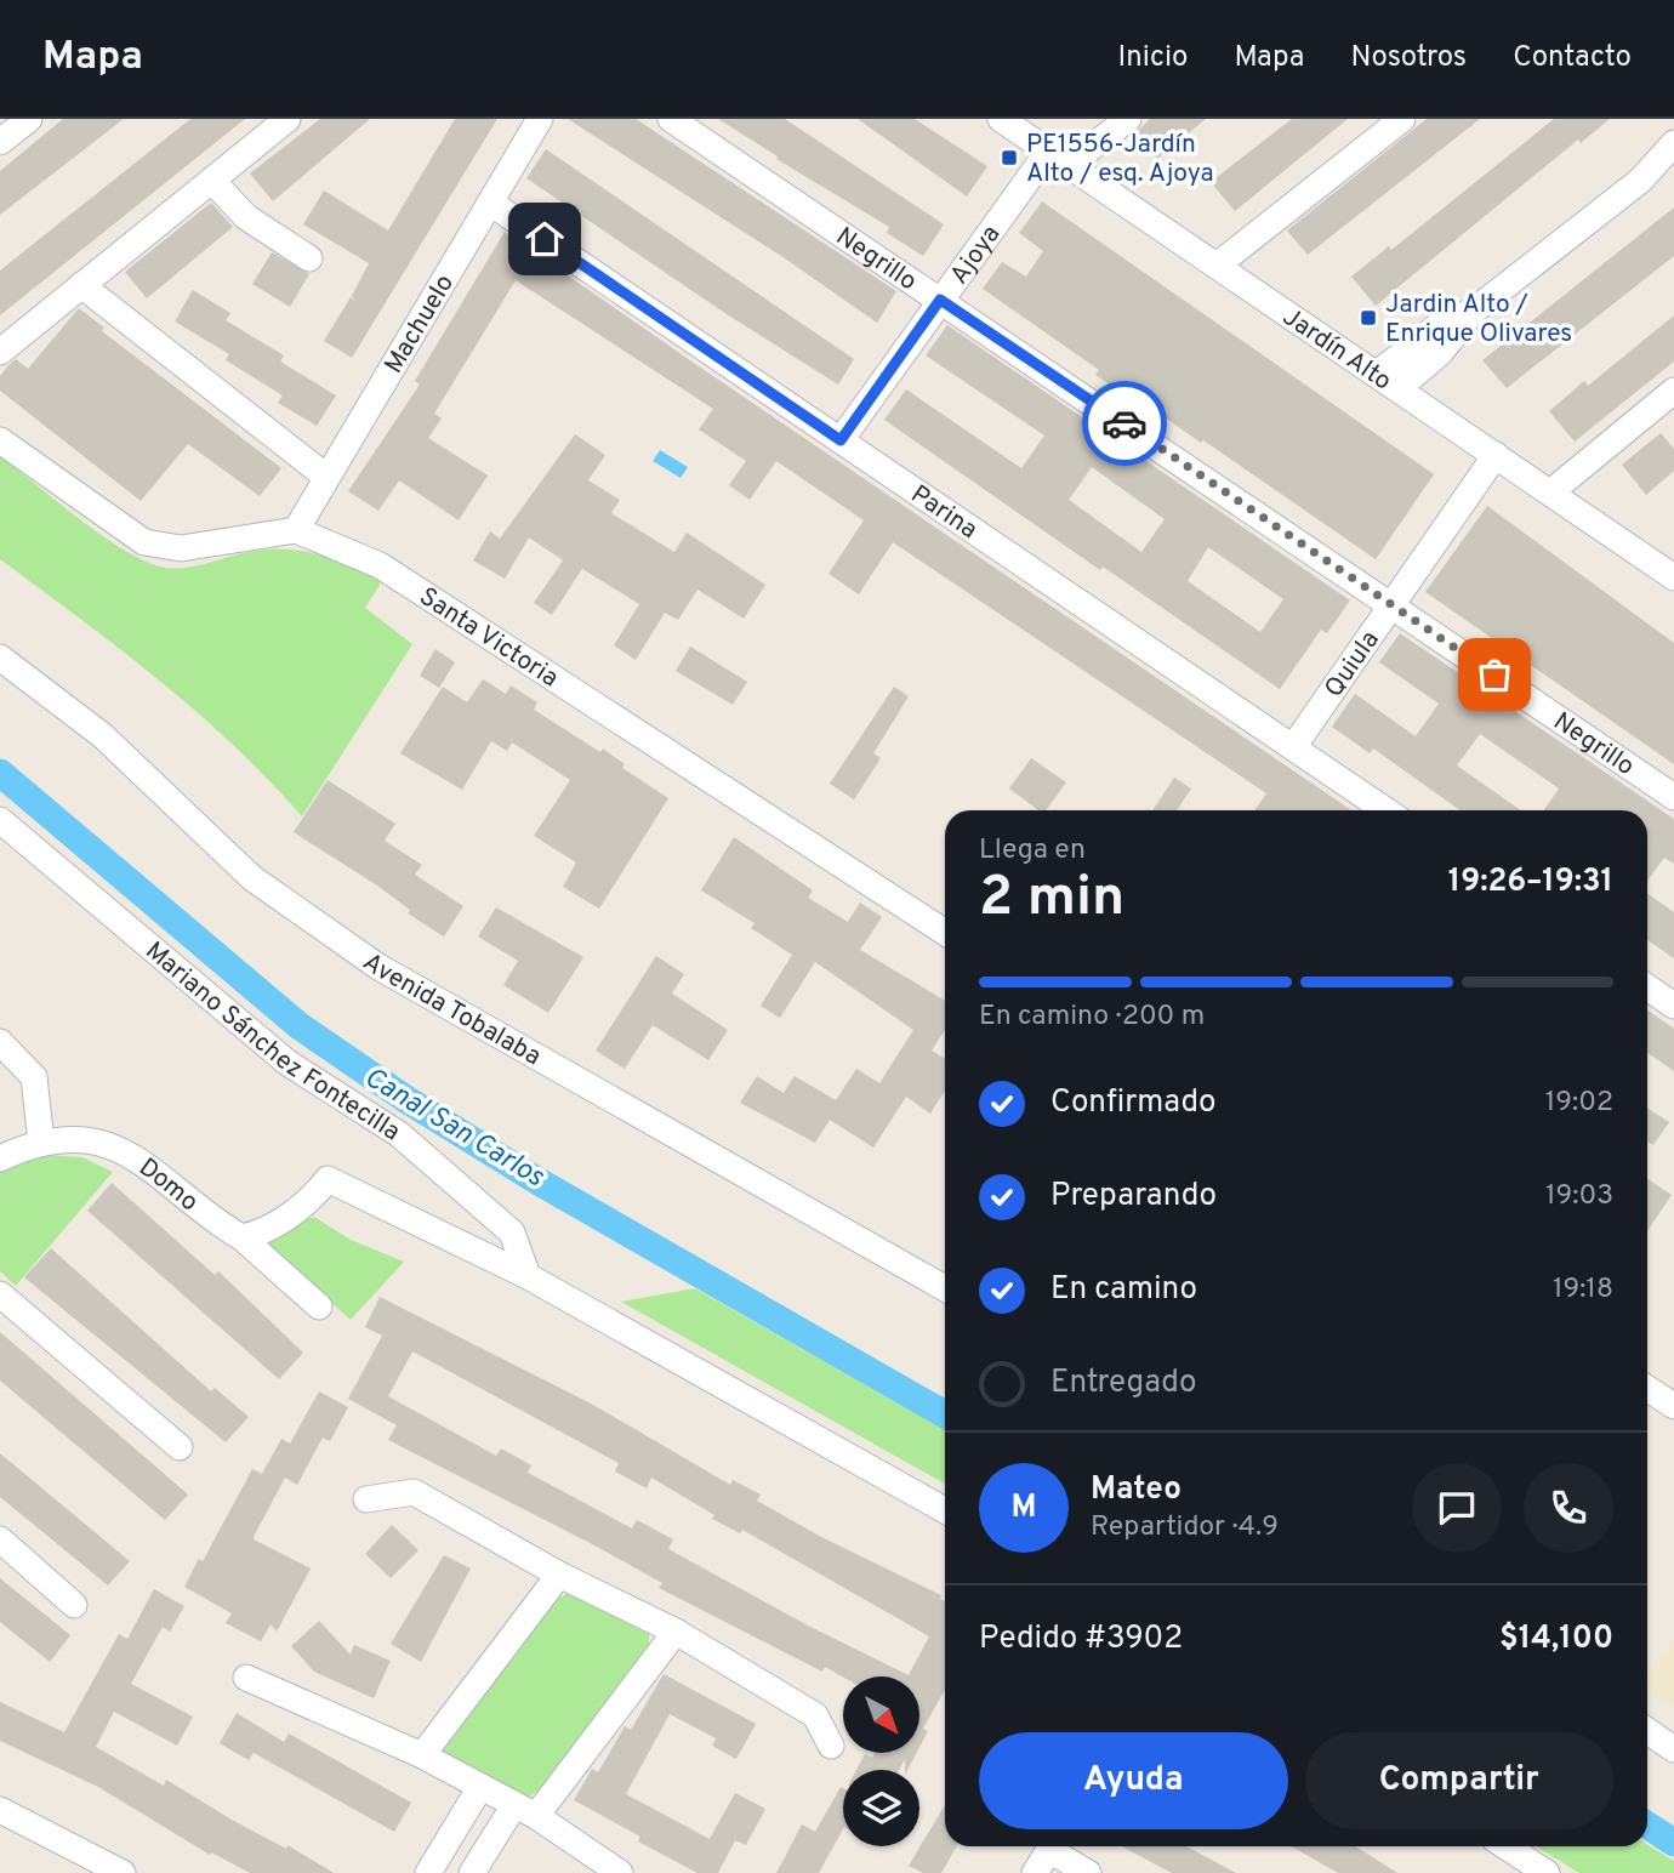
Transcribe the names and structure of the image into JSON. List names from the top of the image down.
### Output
{
  "streets": {
    "street": [
      "Ajoya",
      "Negrillo",
      "Machuelo",
      "Jardín Alto",
      "Parina",
      "Santa Victoria",
      "Quiula",
      "Avenida Tobalaba",
      "Mariano Sánchez Fontecilla",
      "Domo"
    ]
  },
  "crossings": [
    ["Ajoya", "Negrillo"],
    ["Ajoya", "Jardín Alto"],
    ["Ajoya", "Parina"],
    ["Negrillo", "Quiula"],
    ["Machuelo", "Parina"],
    ["Machuelo", "Santa Victoria"],
    ["Jardín Alto", "Quiula"],
    ["Parina", "Quiula"]
  ],
  "water": ["Canal San Carlos"],
  "places": {
    "transit": ["PE1556-Jardín Alto / esq. Ajoya", "Jardin Alto / Enrique Olivares"]
  },
  "north": "bottom right",
  "page": {
    "header": "Mapa",
    "nav": [
      "Inicio",
      "Mapa",
      "Nosotros",
      "Contacto"
    ],
    "heading": ["2 min", "Llega en", "19:26–19:31"],
    "panel": [
      "Mateo",
      "Repartidor · 4.9",
      "Pedido #3902",
      "$14,100"
    ],
    "bar": "En camino · 200 m",
    "list": [
      ["Confirmado", "19:02"],
      ["Preparando", "19:03"],
      ["En camino", "19:18"],
      "Entregado"
    ],
    "round": "M",
    "buttons": ["Ayuda", "Compartir"]
  }
}
